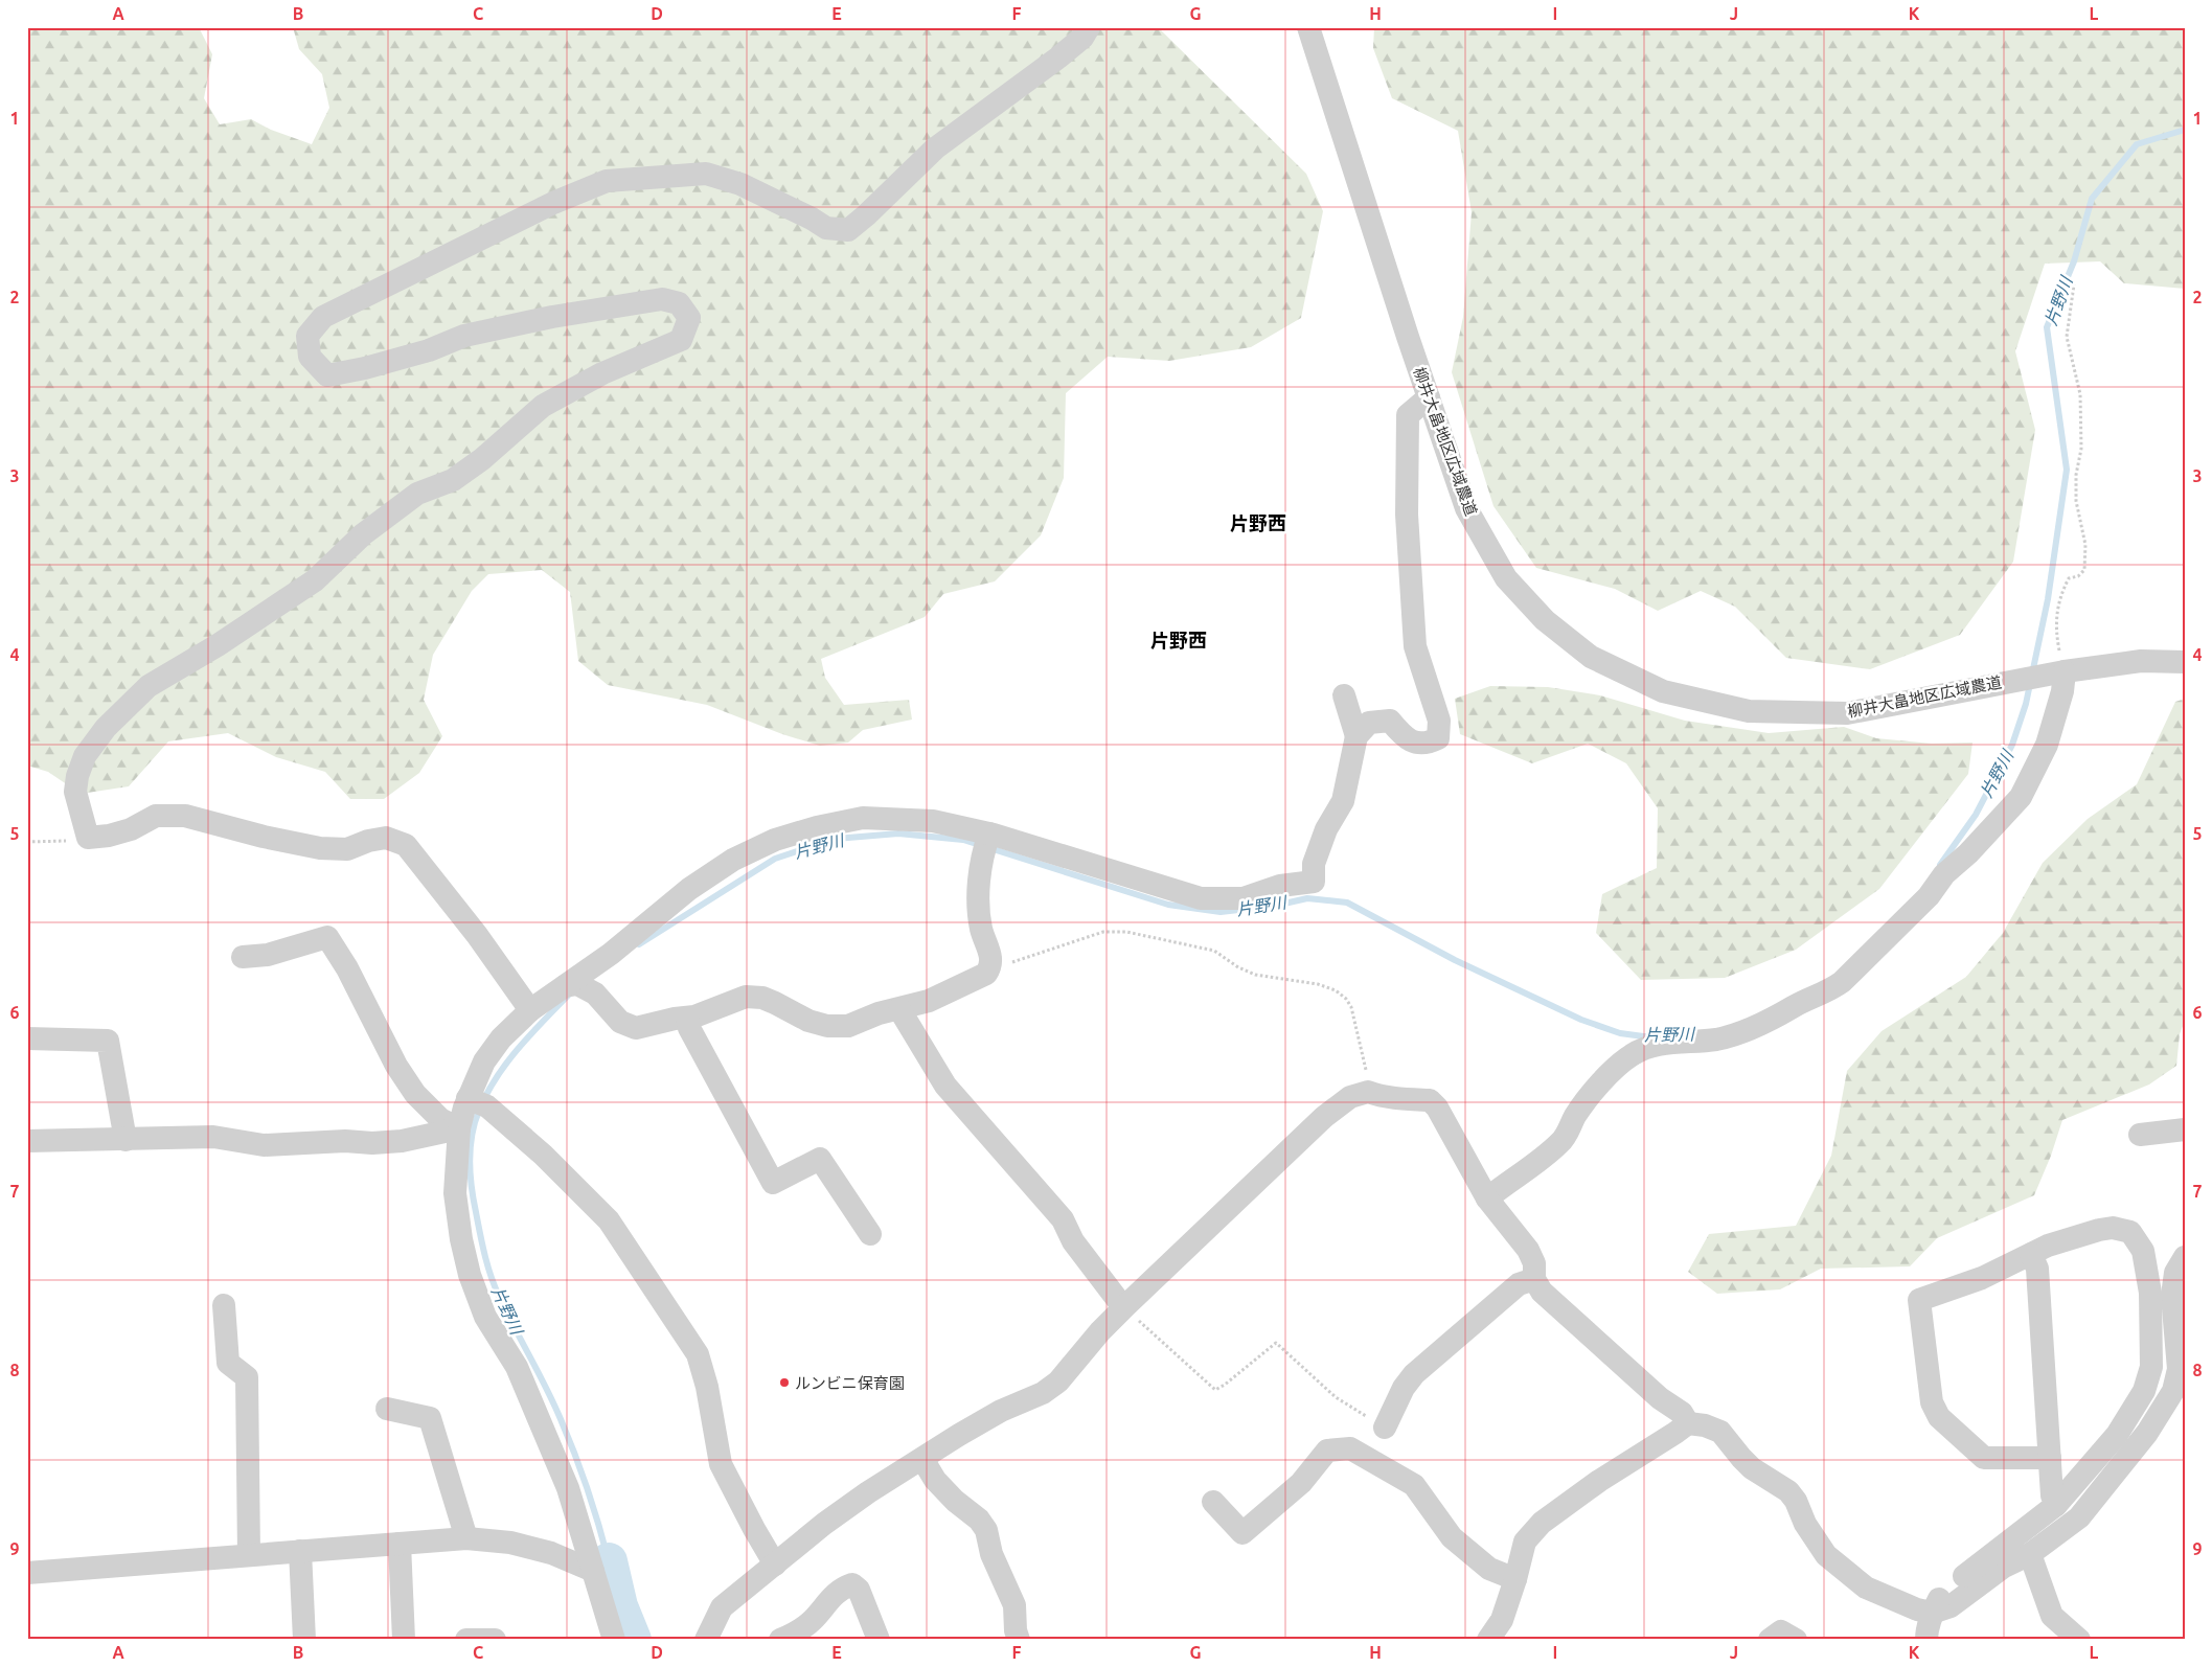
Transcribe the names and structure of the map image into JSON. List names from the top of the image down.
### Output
{
  "streets": {
    "street": ["柳井大畠地区広域農道"]
  },
  "districts": ["片野西", "片野西"],
  "water": ["片野川"],
  "places": ["ルンビニ保育園"],
  "grid": {
    "columns": [
      "A",
      "B",
      "C",
      "D",
      "E",
      "F",
      "G",
      "H",
      "I",
      "J",
      "K",
      "L"
    ],
    "rows": [
      "1",
      "2",
      "3",
      "4",
      "5",
      "6",
      "7",
      "8",
      "9"
    ]
  }
}
